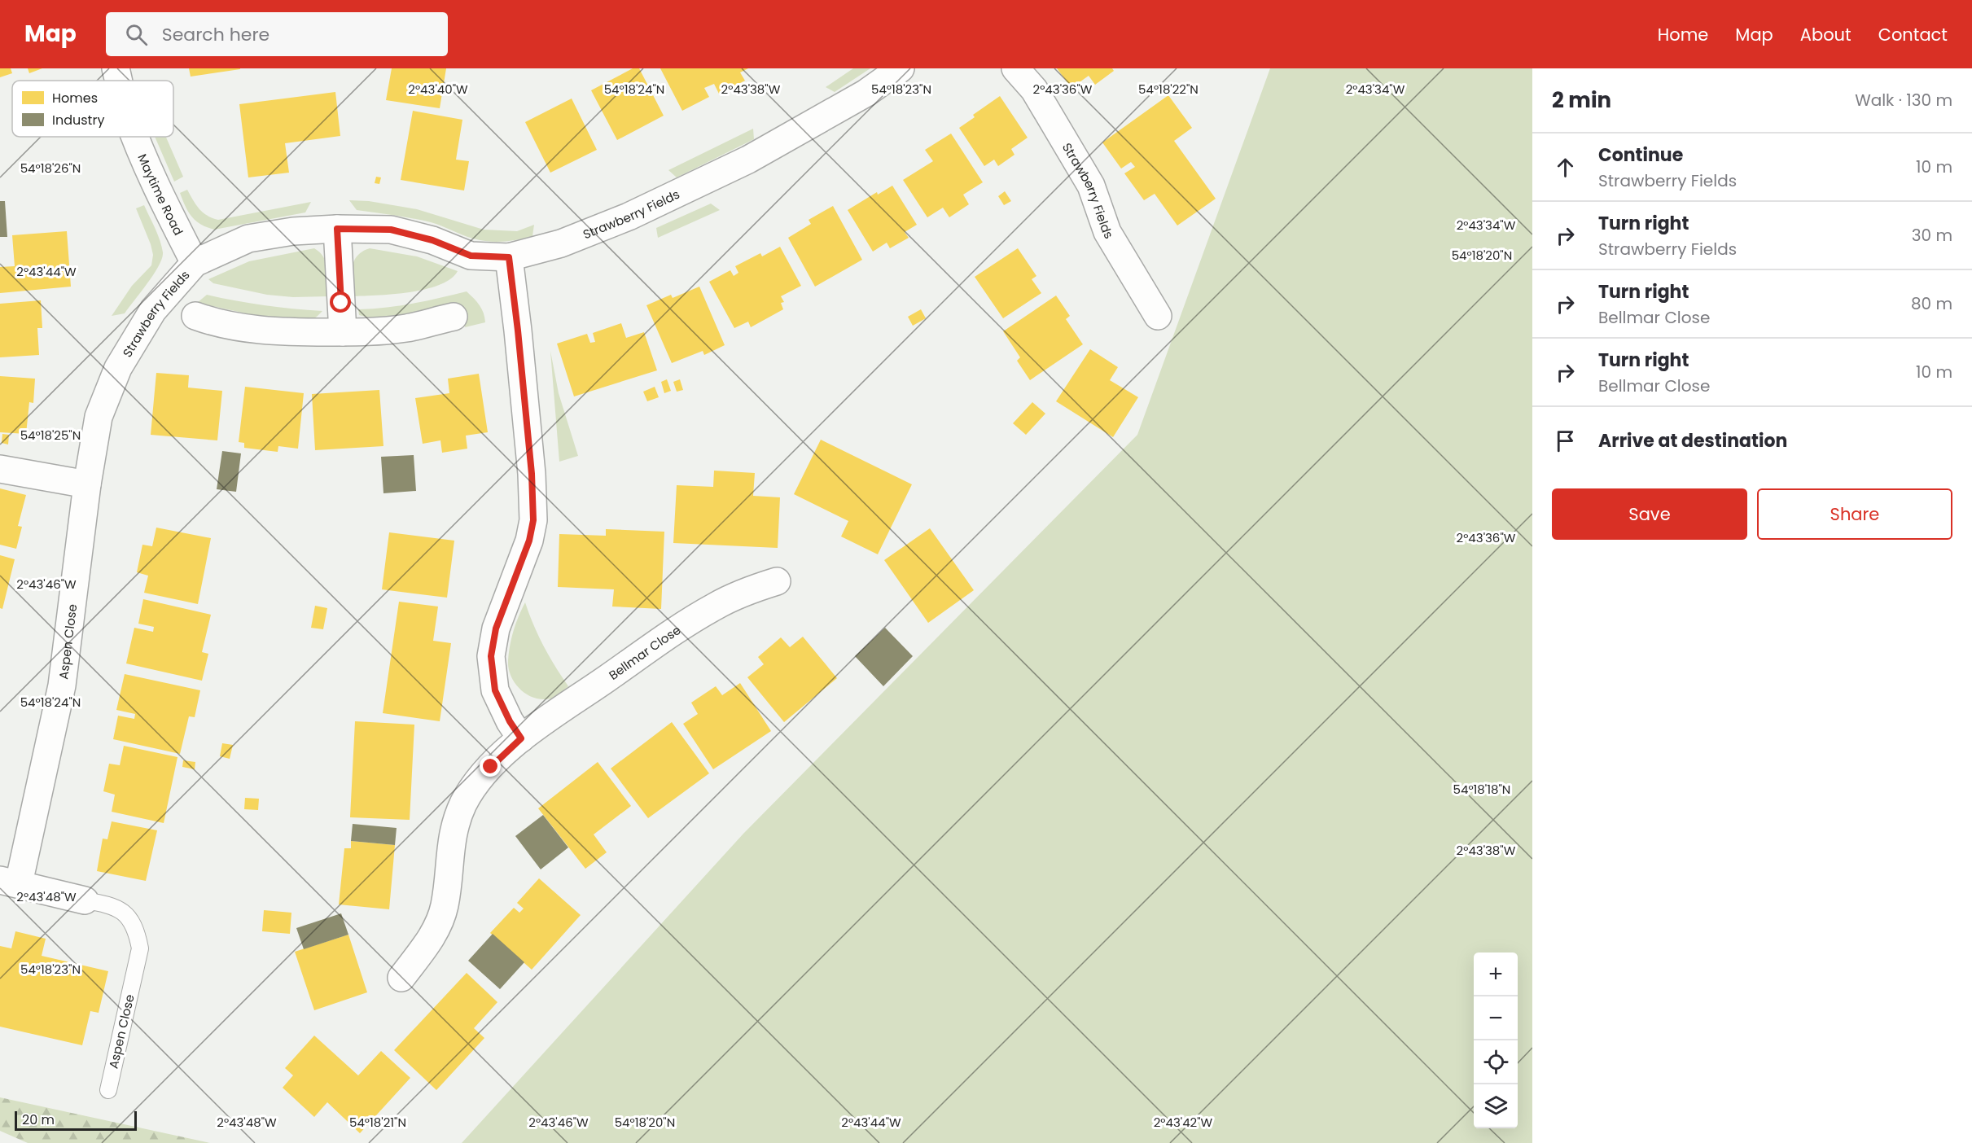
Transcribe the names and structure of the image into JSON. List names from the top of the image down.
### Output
{
  "streets": {
    "street": [
      "Strawberry Fields",
      "Maytime Road",
      "Aspen Close",
      "Bellmar Close"
    ]
  },
  "crossings": [
    ["Strawberry Fields", "Maytime Road"],
    ["Strawberry Fields", "Aspen Close"]
  ],
  "legend": ["Homes", "Industry"],
  "scale_bar": "20 m",
  "page": {
    "header": "Map",
    "search": "Search here",
    "nav": [
      "Home",
      "Map",
      "About",
      "Contact"
    ],
    "heading": ["2 min", "Walk · 130 m"],
    "list": [
      ["Continue", "Strawberry Fields", "10 m"],
      ["Turn right", "Strawberry Fields", "30 m"],
      ["Turn right", "Bellmar Close", "80 m"],
      ["Turn right", "Bellmar Close", "10 m"],
      "Arrive at destination"
    ],
    "buttons": ["Save", "Share"],
    "map_buttons": ["+", "−"],
    "scale": "20 m"
  },
  "coordinates": [
    "2°43'36\"W",
    "2°43'34\"W",
    "2°43'40\"W",
    "54°18'24\"N",
    "2°43'38\"W",
    "54°18'23\"N",
    "54°18'22\"N",
    "54°18'26\"N",
    "54°18'20\"N",
    "2°43'44\"W",
    "54°18'25\"N",
    "2°43'46\"W",
    "54°18'18\"N",
    "2°43'48\"W",
    "54°18'21\"N",
    "2°43'42\"W"
  ]
}
